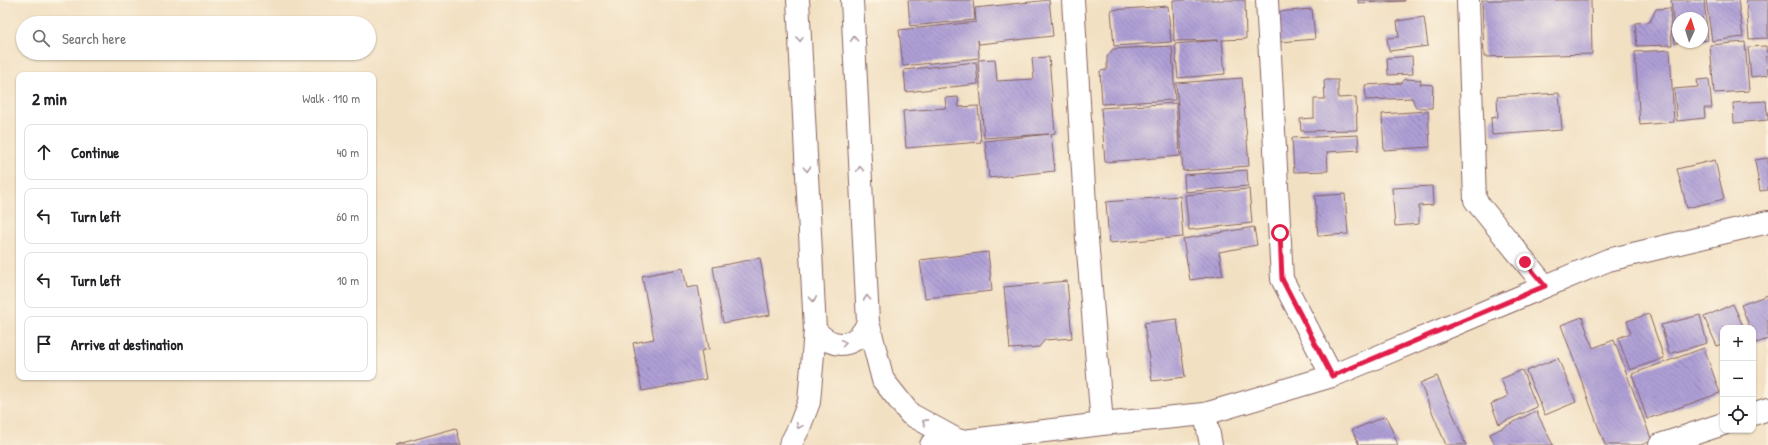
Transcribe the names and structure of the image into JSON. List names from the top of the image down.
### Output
{
  "north": "top",
  "page": {
    "search": "Search here",
    "heading": ["2 min", "Walk · 110 m"],
    "list": [
      ["Continue", "40 m"],
      ["Turn left", "60 m"],
      ["Turn left", "10 m"],
      "Arrive at destination"
    ],
    "map_buttons": ["+", "−"]
  }
}
